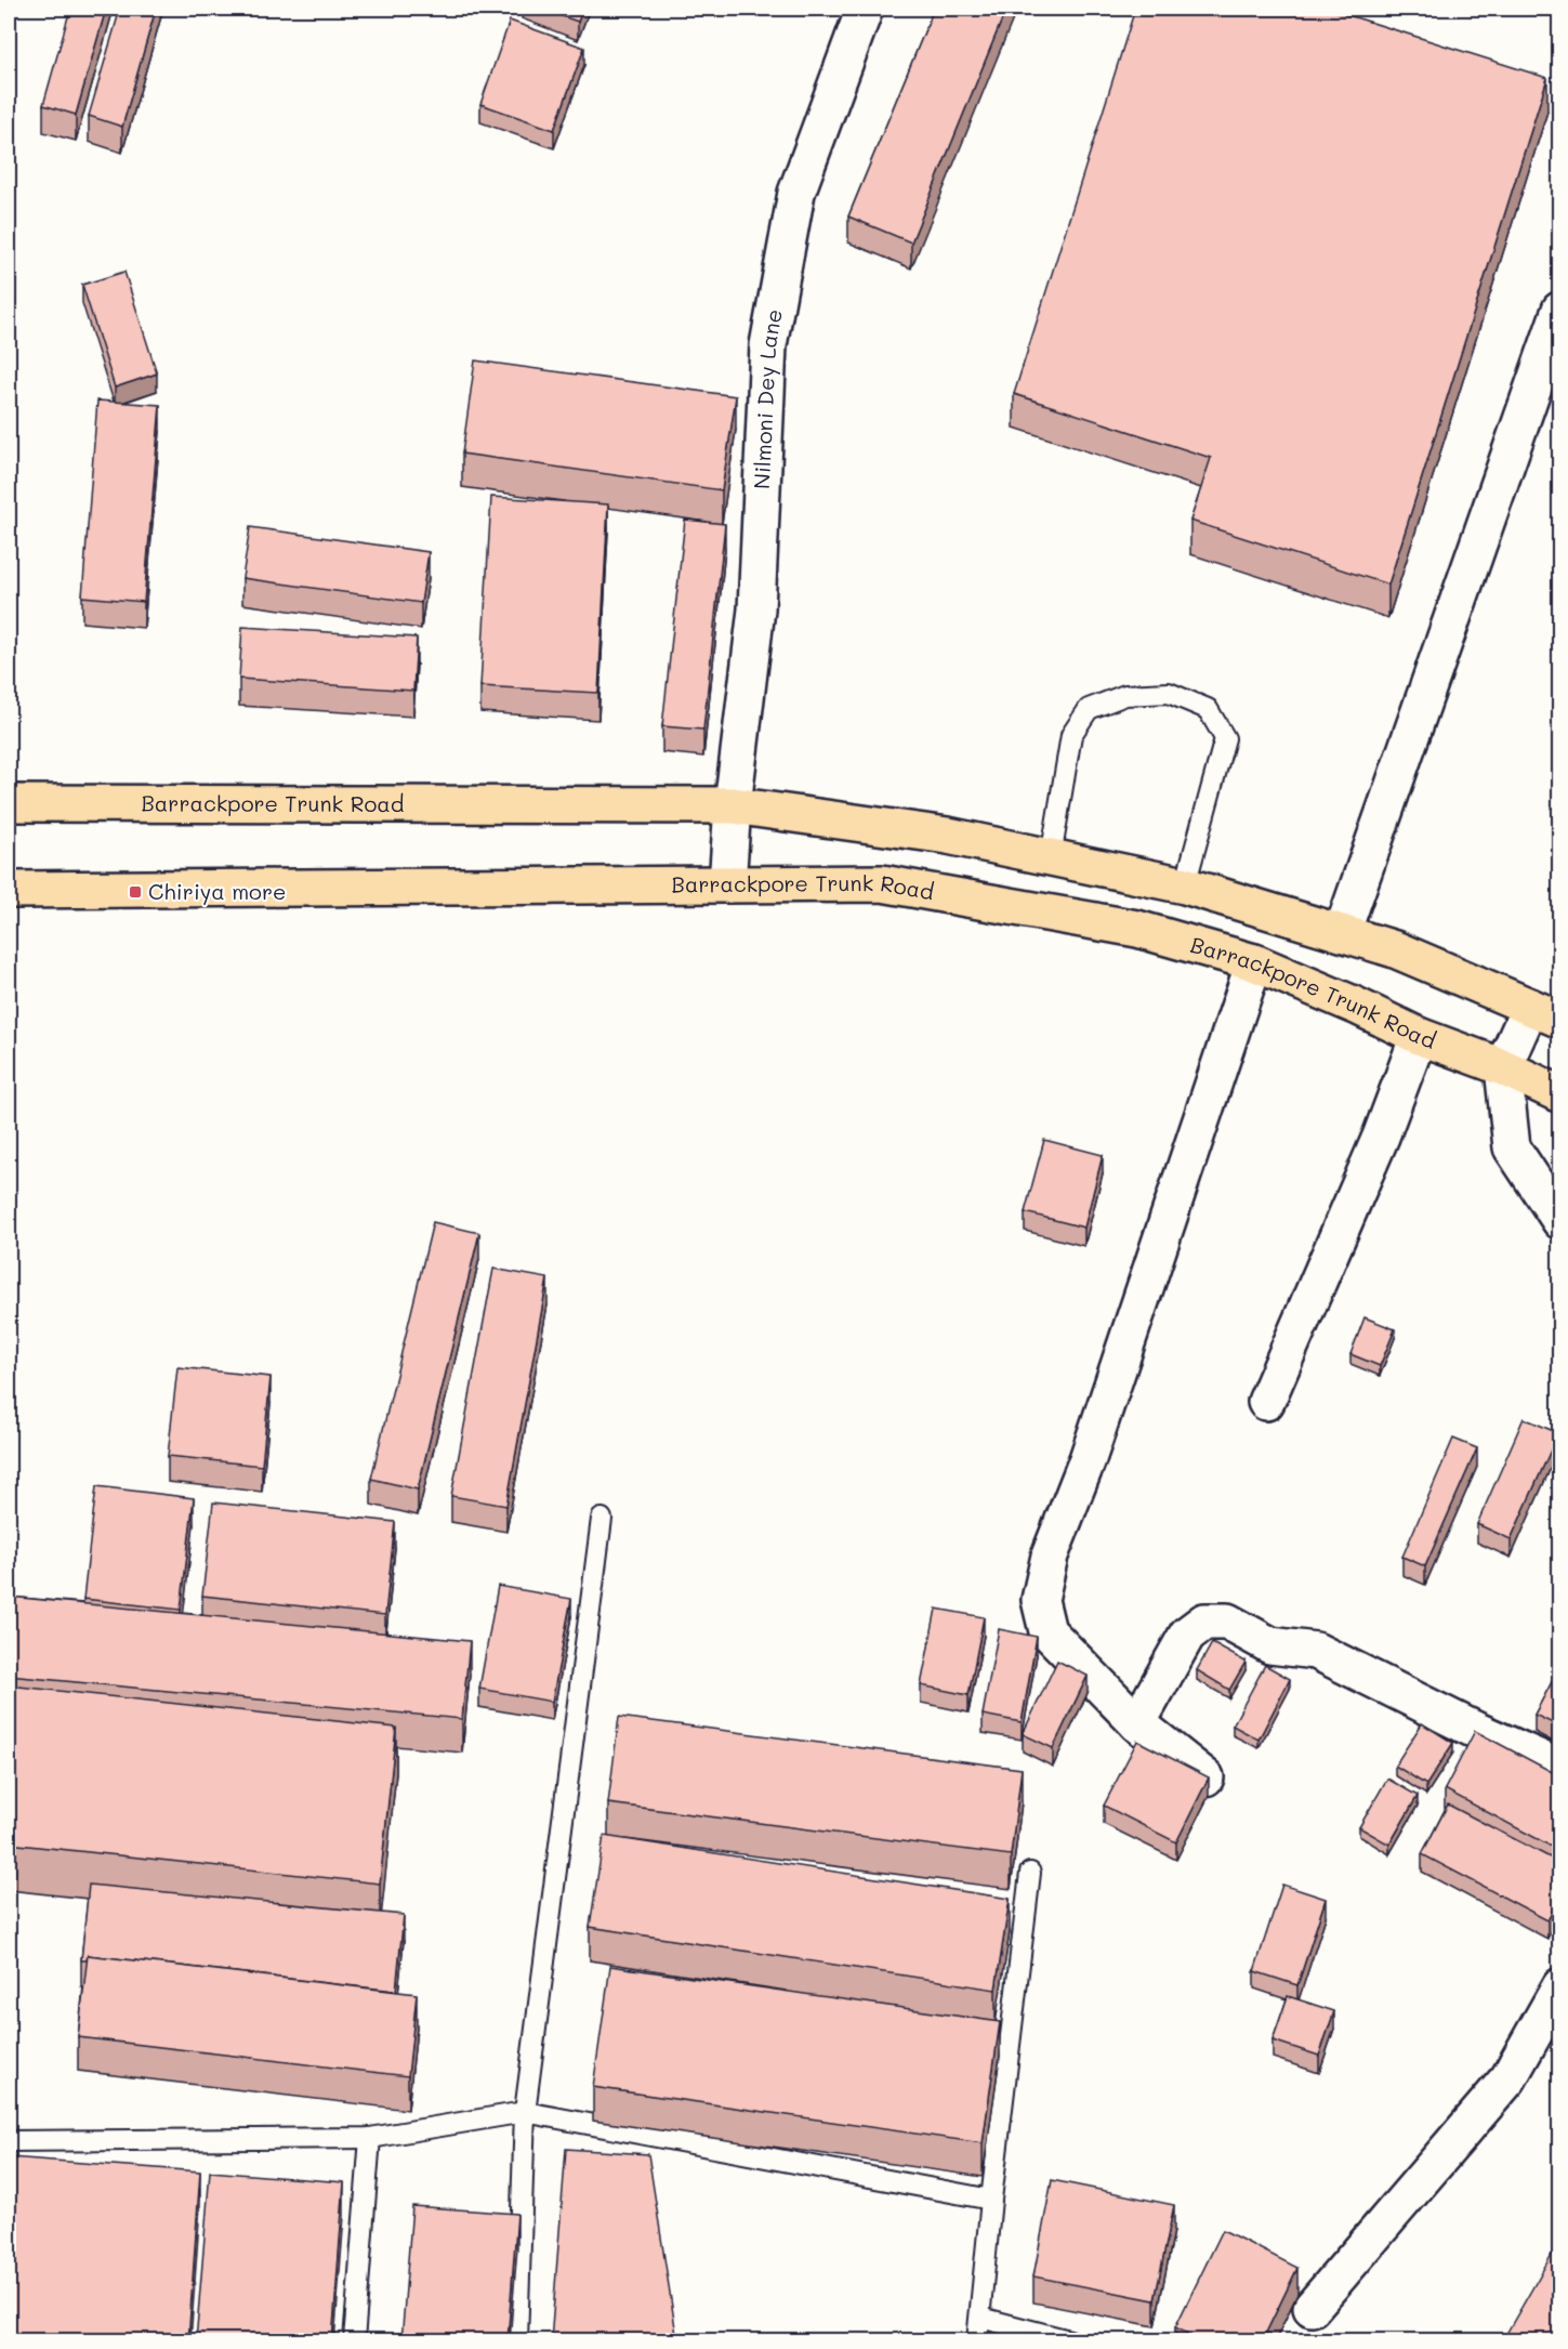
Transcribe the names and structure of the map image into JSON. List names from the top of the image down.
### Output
{
  "streets": {
    "main road": ["Barrackpore Trunk Road"],
    "street": ["Nilmoni Dey Lane"]
  },
  "crossings": [
    ["Nilmoni Dey Lane", "Barrackpore Trunk Road"]
  ],
  "places": {
    "transit": ["Chiriya more"]
  }
}
